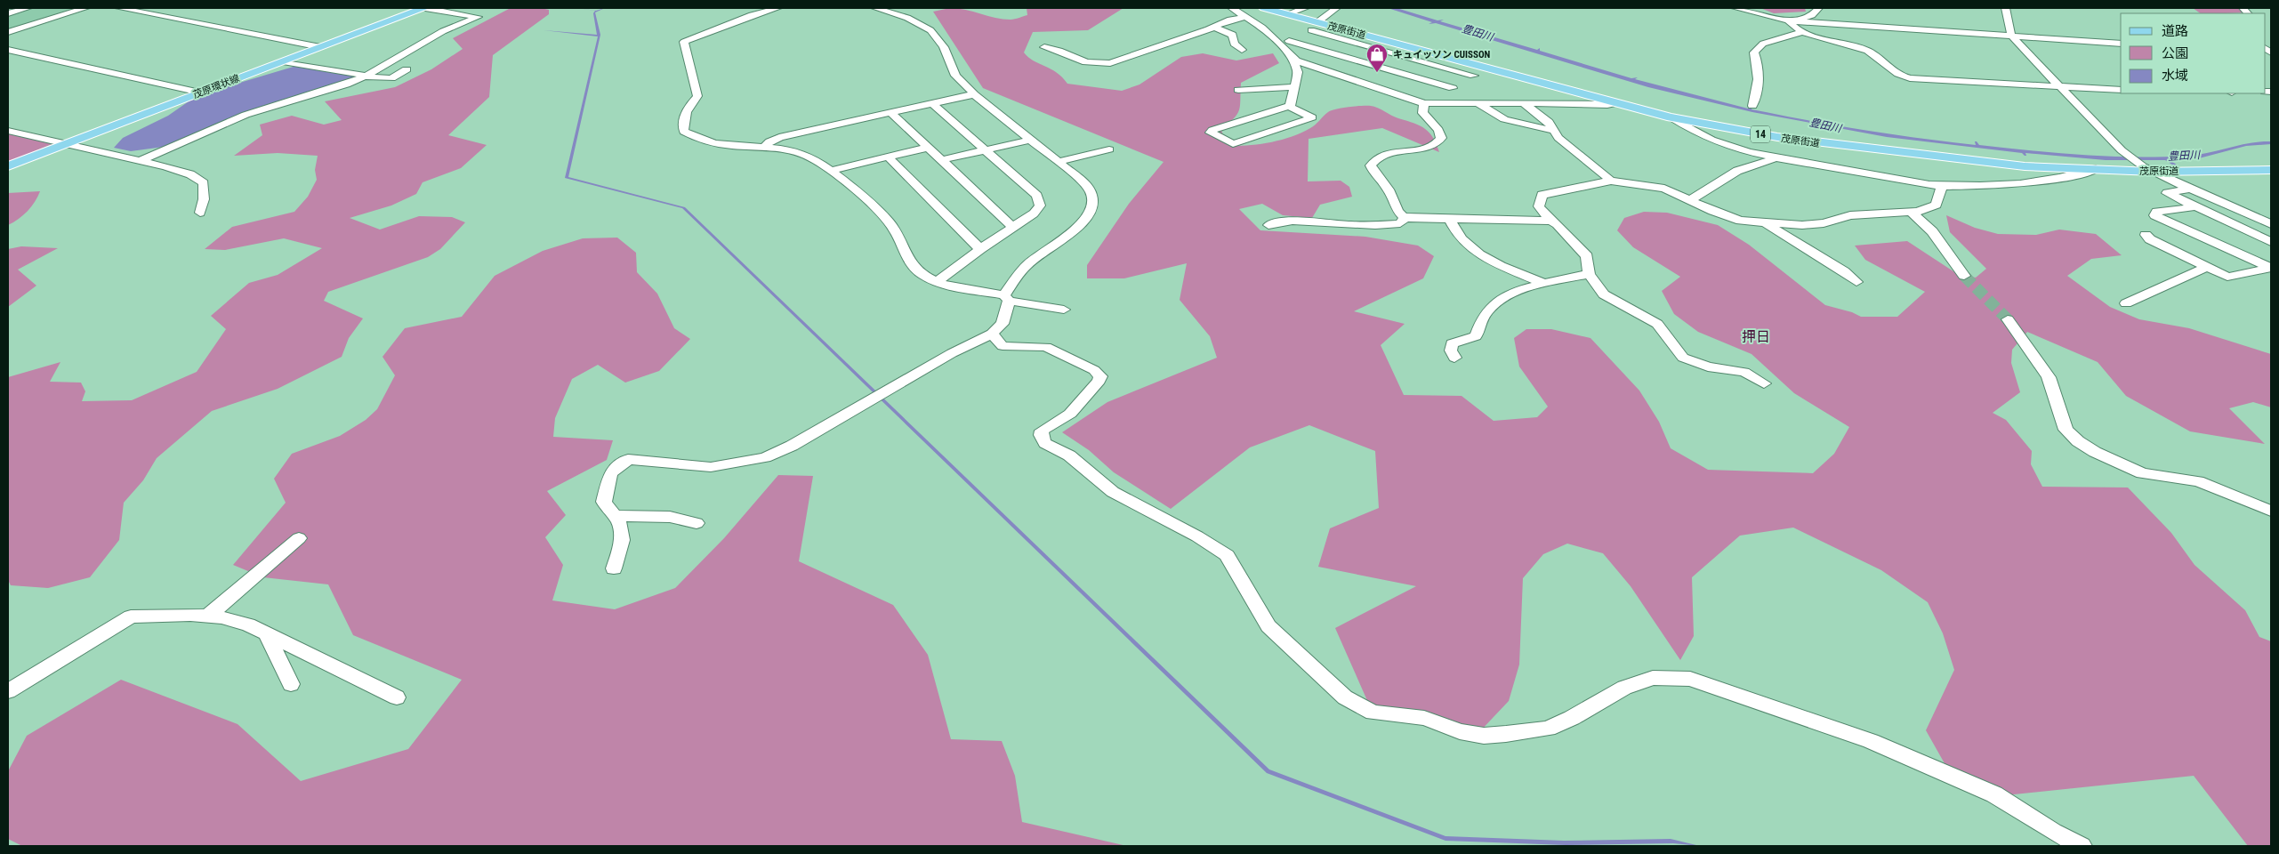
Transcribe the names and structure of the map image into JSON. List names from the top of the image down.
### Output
{
  "streets": {
    "main road": ["茂原街道", "茂原環状線", "14"]
  },
  "districts": ["押日"],
  "water": ["豊田川"],
  "places": {
    "shop": ["キュイッソン CUISSON"]
  },
  "legend": ["道路", "公園", "水域"]
}
